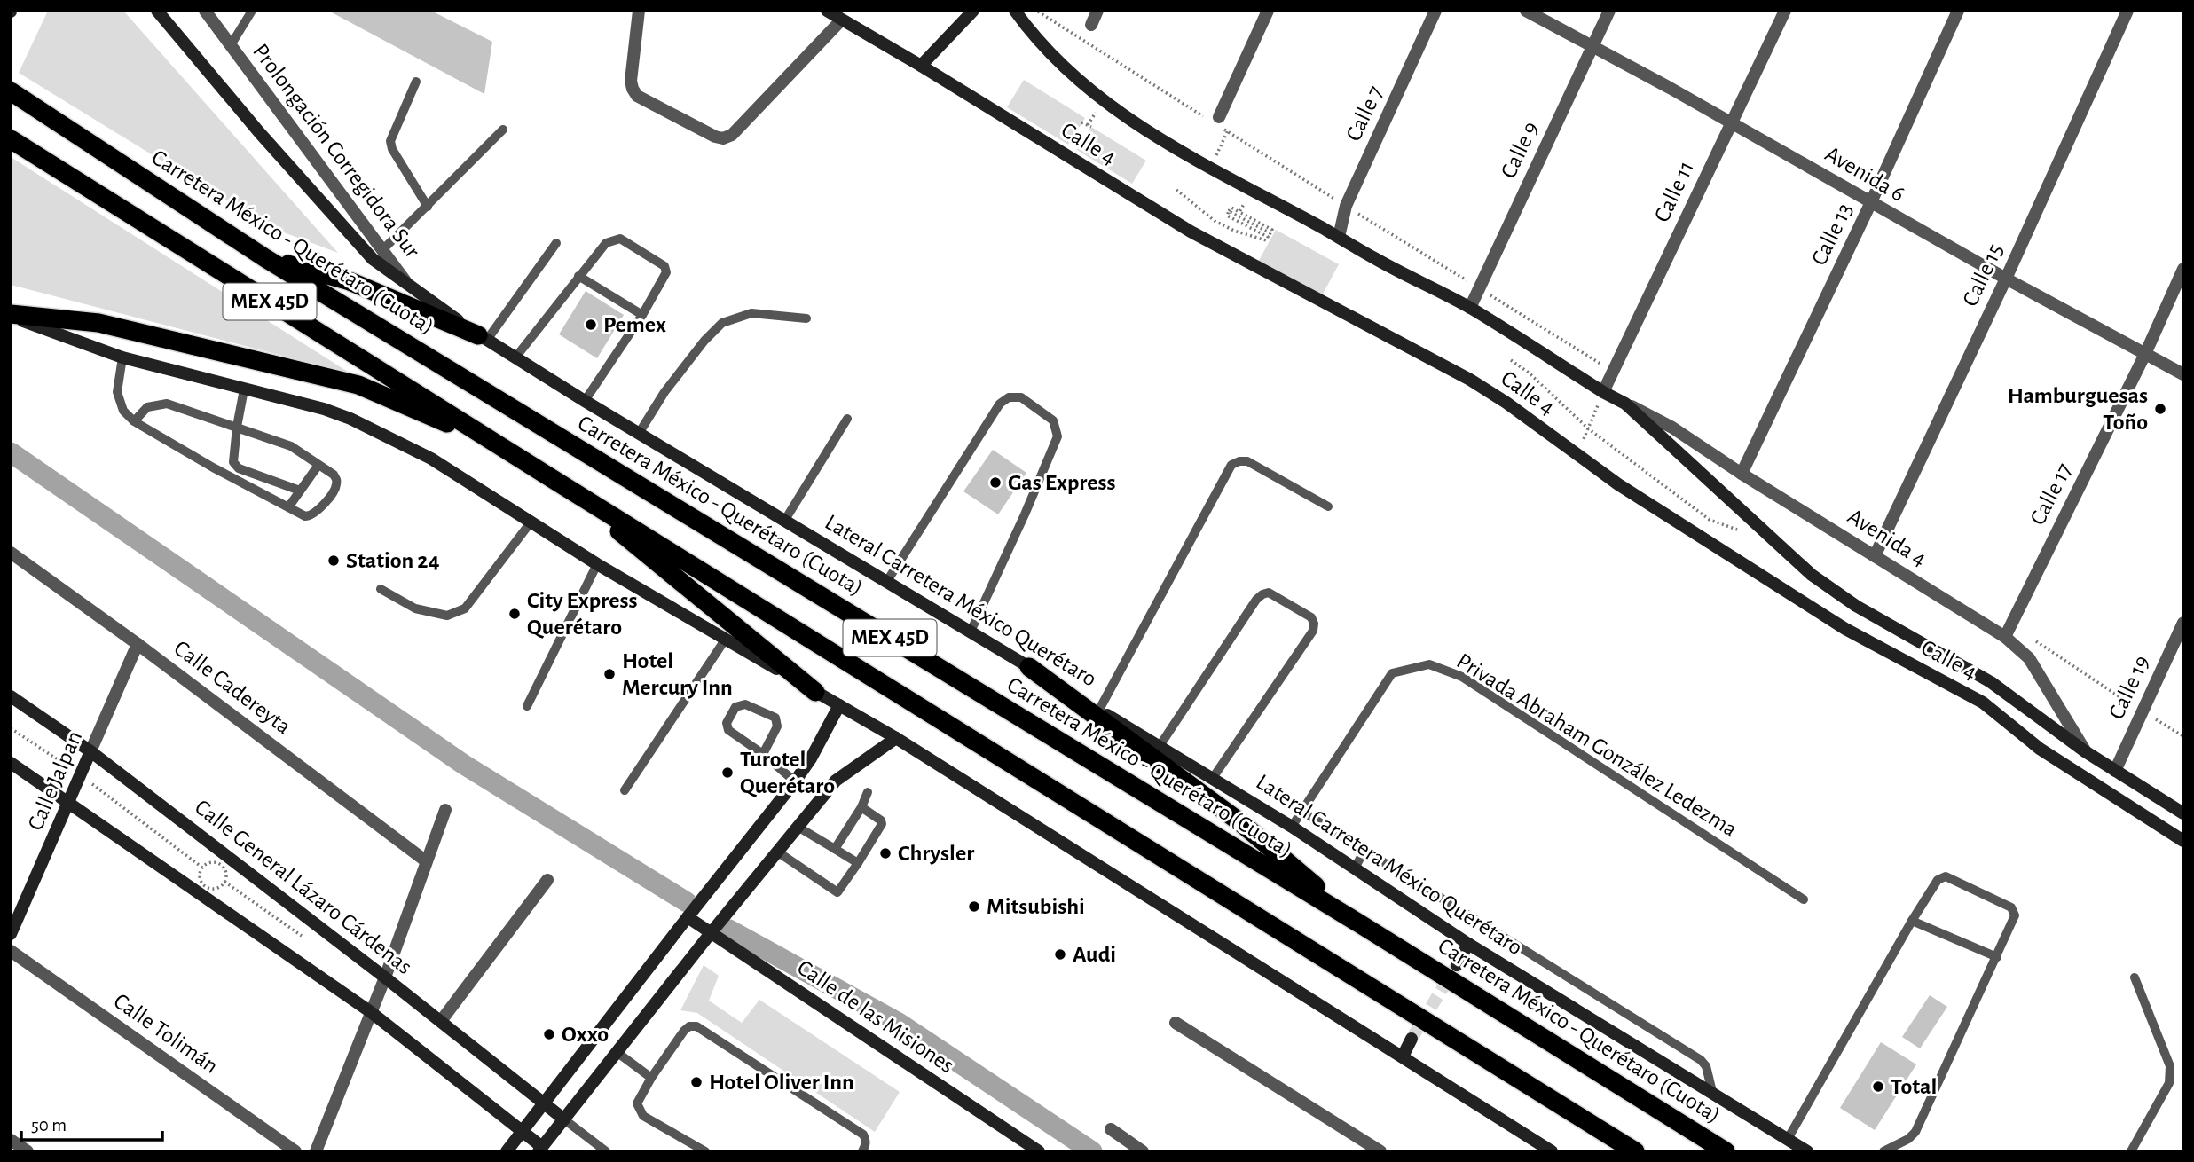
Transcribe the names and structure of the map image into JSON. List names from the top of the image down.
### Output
{
  "streets": {
    "highway": ["Carretera México - Querétaro (Cuota)", "MEX 45D"],
    "main road": [
      "Calle 4",
      "Lateral Carretera México Querétaro",
      "Calle Jalpan",
      "Calle General Lázaro Cárdenas",
      "Calle de las Misiones"
    ],
    "street": [
      "Calle 7",
      "Calle 9",
      "Prolongación Corregidora Sur",
      "Avenida 6",
      "Calle 11",
      "Calle 13",
      "Calle 15",
      "Calle 17",
      "Avenida 4",
      "Calle Cadereyta",
      "Calle 19",
      "Calle Tolimán"
    ],
    "lane": ["Privada Abraham González Ledezma"]
  },
  "crossings": [
    ["Calle 7", "Calle 4"],
    ["Calle 4", "Calle 9"],
    ["Calle 4", "Calle 11"],
    ["Calle 4", "Avenida 4"],
    ["Calle 4", "Calle 19"],
    ["Calle 9", "Avenida 6"],
    ["Prolongación Corregidora Sur", "Lateral Carretera México Querétaro"],
    ["Avenida 6", "Calle 11"],
    ["Avenida 6", "Calle 13"],
    ["Avenida 6", "Calle 15"],
    ["Avenida 6", "Calle 17"],
    ["Calle 13", "Avenida 4"],
    ["Calle 15", "Avenida 4"],
    ["Calle 17", "Avenida 4"],
    ["Lateral Carretera México Querétaro", "Privada Abraham González Ledezma"],
    ["Calle Cadereyta", "Calle Jalpan"],
    ["Calle Jalpan", "Calle General Lázaro Cárdenas"]
  ],
  "places": [
    "Pemex",
    "Hamburguesas Toño",
    "Gas Express",
    "Station 24",
    "City Express Querétaro",
    "Hotel Mercury Inn",
    "Turotel Querétaro",
    "Chrysler",
    "Mitsubishi",
    "Audi",
    "Oxxo",
    "Hotel Oliver Inn",
    "Total"
  ],
  "scale_bar": "50 m"
}
